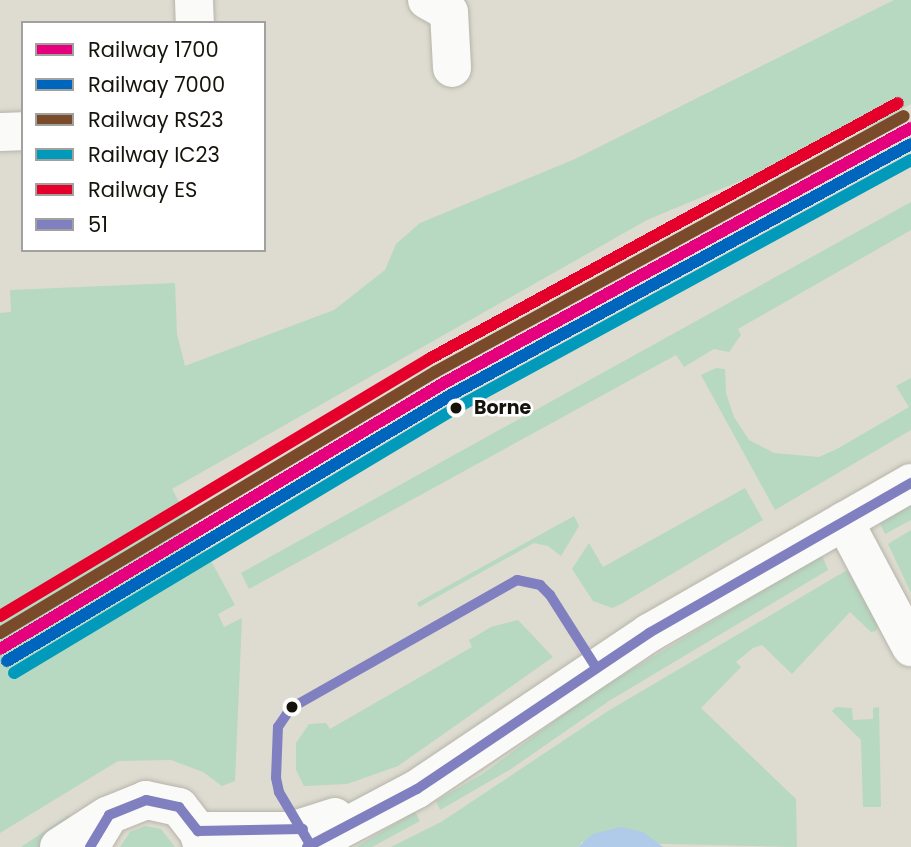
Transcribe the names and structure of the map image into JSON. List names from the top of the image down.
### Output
{
  "places": ["Borne"],
  "lines": [
    "rail line ES",
    "rail line RS23",
    "rail line 1700",
    "rail line 7000",
    "rail line IC23",
    "transit line 51"
  ],
  "legend": [
    "Railway 1700",
    "Railway 7000",
    "Railway RS23",
    "Railway IC23",
    "Railway ES",
    "51"
  ]
}
